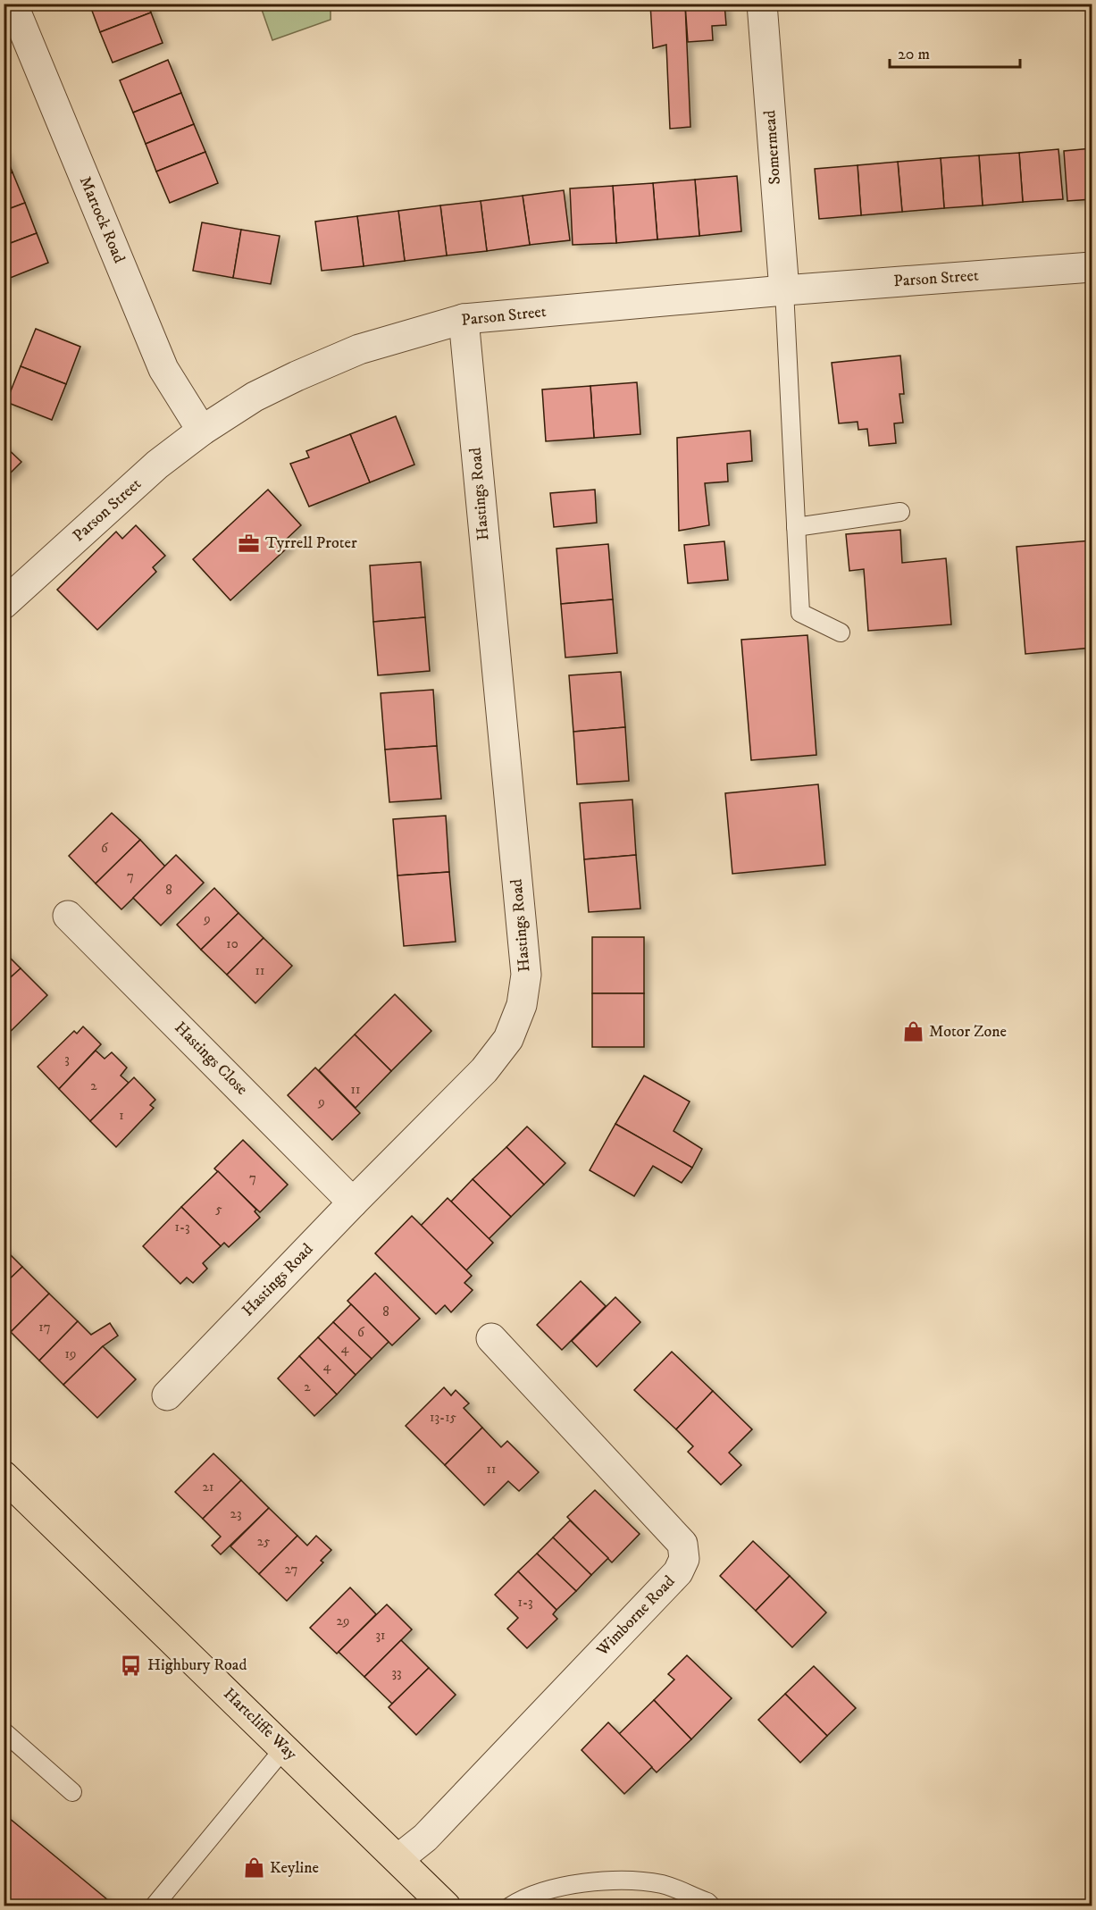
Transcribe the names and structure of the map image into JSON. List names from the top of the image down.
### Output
{
  "streets": {
    "highway": ["Hartcliffe Way"],
    "street": [
      "Somermead",
      "Martock Road",
      "Parson Street",
      "Hastings Road",
      "Hastings Close",
      "Wimborne Road"
    ]
  },
  "crossings": [
    ["Somermead", "Parson Street"],
    ["Martock Road", "Parson Street"],
    ["Parson Street", "Hastings Road"],
    ["Hastings Road", "Hastings Close"],
    ["Wimborne Road", "Hartcliffe Way"]
  ],
  "places": {
    "office": ["Tyrrell Proter"],
    "shop": ["Motor Zone", "Keyline"],
    "bus stop": ["Highbury Road"]
  },
  "house_numbers": [
    "6",
    "7",
    "8",
    "9",
    "10",
    "11",
    "3",
    "2",
    "11",
    "9",
    "1",
    "7",
    "5",
    "1-3",
    "8",
    "17",
    "6",
    "4",
    "19",
    "4",
    "2",
    "13-15",
    "11",
    "21",
    "23",
    "25",
    "27",
    "1-3",
    "29",
    "31",
    "33"
  ],
  "scale_bar": "20 m"
}
